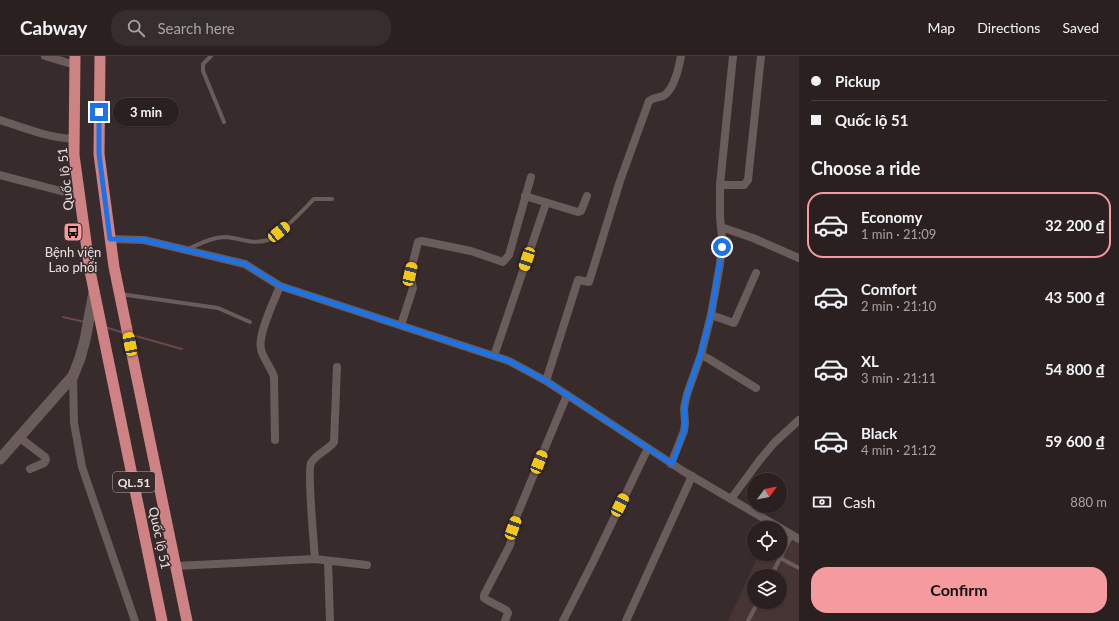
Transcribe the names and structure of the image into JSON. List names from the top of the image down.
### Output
{
  "streets": {
    "highway": ["Quốc lộ 51", "QL.51"]
  },
  "crossings": [
    ["Quốc lộ 51", "QL.51"]
  ],
  "places": {
    "bus stop": ["Bệnh viện Lao phổi"]
  },
  "north": "top right",
  "page": {
    "header": "Cabway",
    "search": "Search here",
    "nav": ["Map", "Directions", "Saved"],
    "banner": ["Pickup", "Quốc lộ 51"],
    "bubble": "3 min",
    "heading": "Choose a ride",
    "list": [
      {
        "name": "Economy",
        "note": "1 min · 21:09",
        "value": "32 200 ₫"
      },
      {
        "name": "Comfort",
        "note": "2 min · 21:10",
        "value": "43 500 ₫"
      },
      {
        "name": "XL",
        "note": "3 min · 21:11",
        "value": "54 800 ₫"
      },
      {
        "name": "Black",
        "note": "4 min · 21:12",
        "value": "59 600 ₫"
      }
    ],
    "pay": ["Cash", "880 m"],
    "buttons": "Confirm"
  }
}
